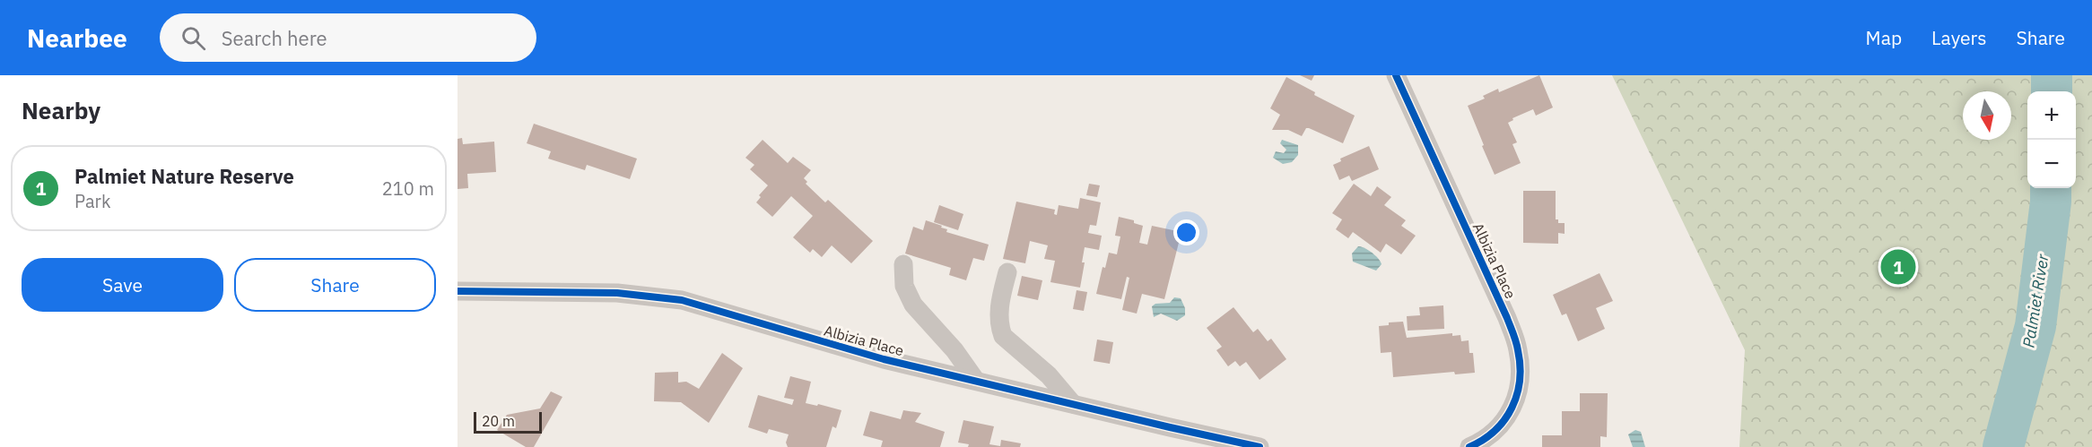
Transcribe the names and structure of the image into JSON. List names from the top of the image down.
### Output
{
  "streets": {
    "street": ["Albizia Place"]
  },
  "water": ["Palmiet River"],
  "scale_bar": "20 m",
  "north": "bottom",
  "page": {
    "header": "Nearbee",
    "search": "Search here",
    "nav": ["Map", "Layers", "Share"],
    "heading": "Nearby",
    "map_buttons": ["+", "−"],
    "list": [
      {
        "mark": "1",
        "name": "Palmiet Nature Reserve",
        "note": "Park",
        "value": "210 m"
      }
    ],
    "buttons": ["Save", "Share"],
    "pins": "1",
    "scale": "20 m"
  }
}
